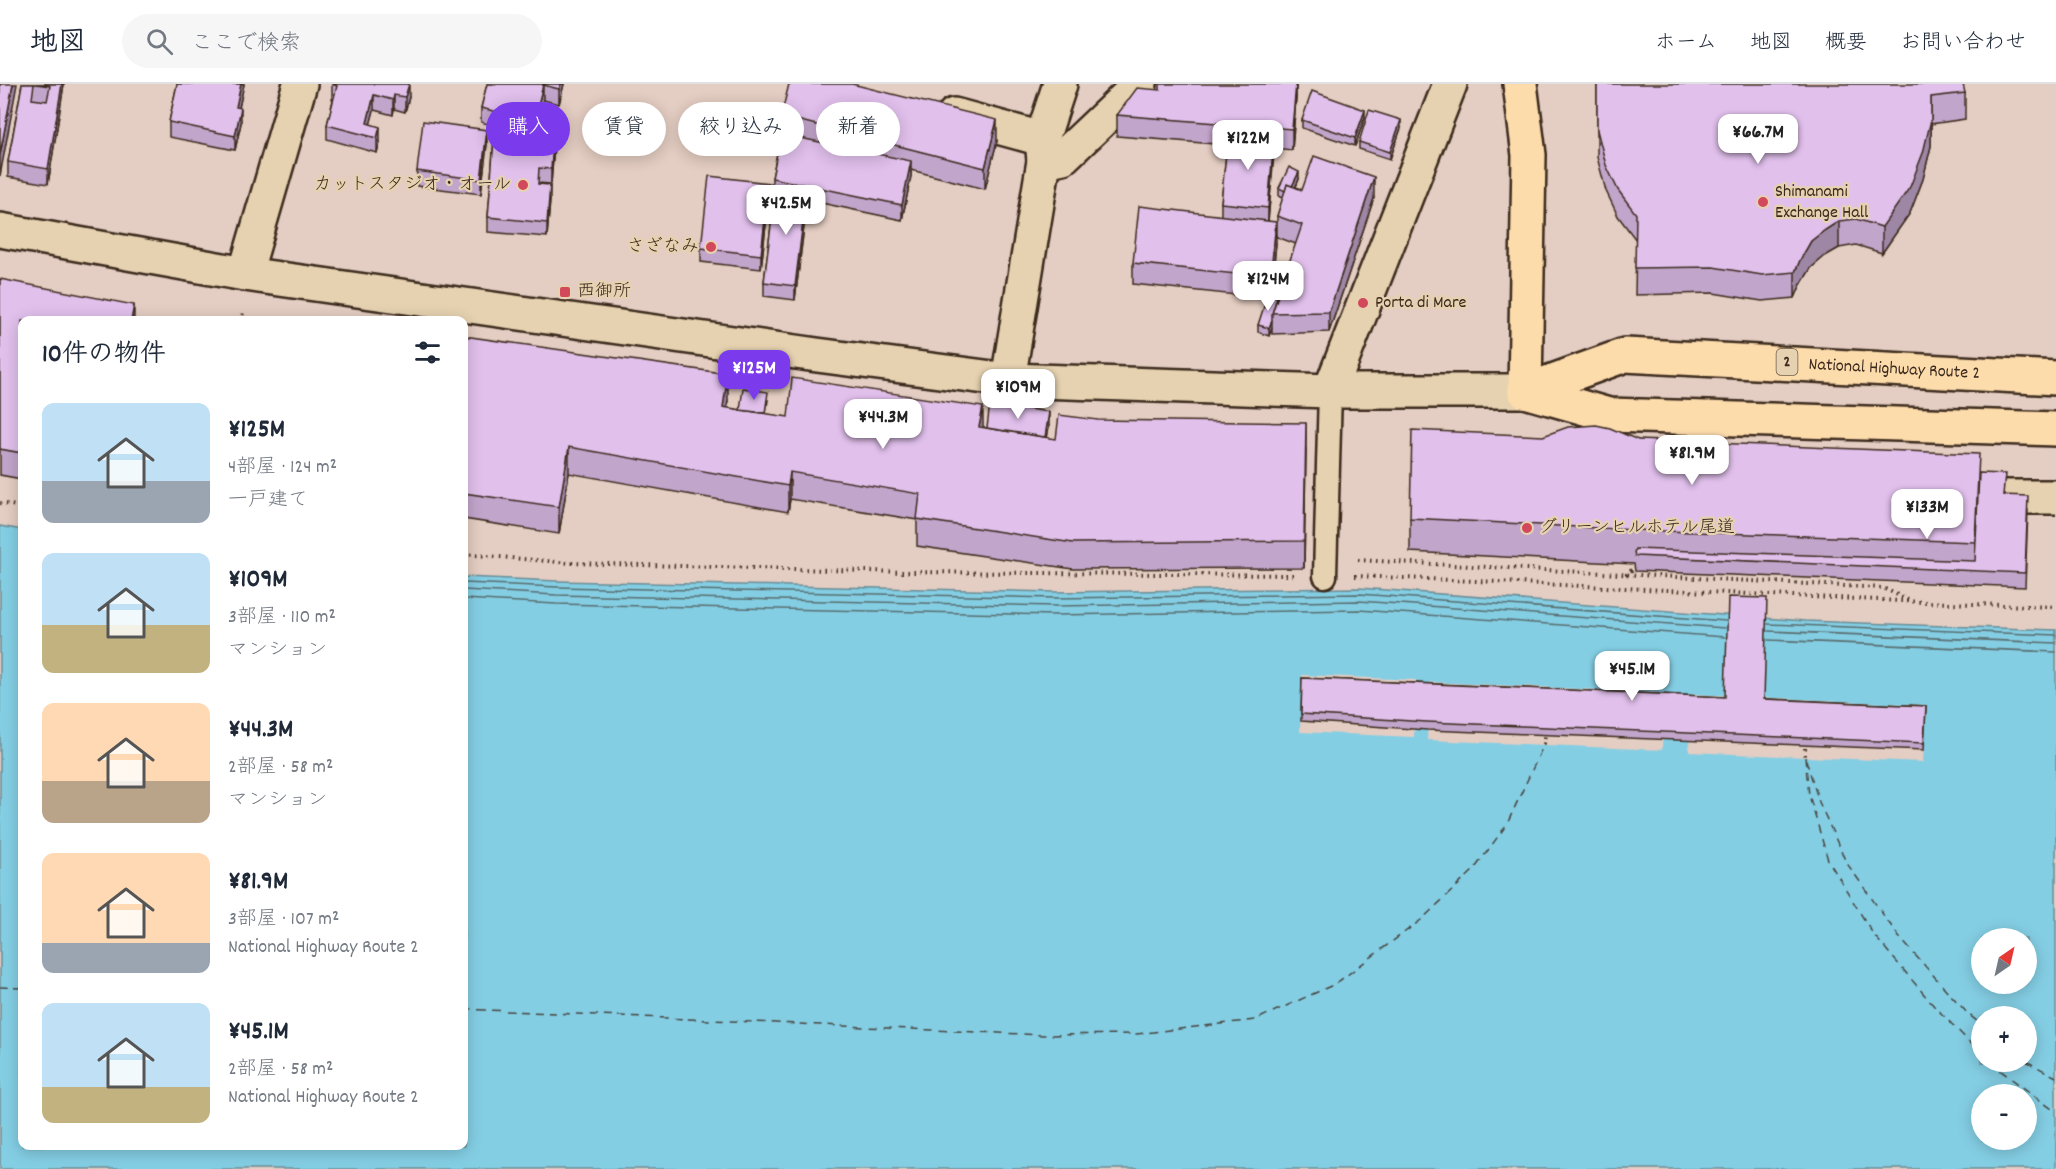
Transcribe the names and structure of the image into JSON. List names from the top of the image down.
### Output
{
  "streets": {
    "highway": ["2", "National Highway Route 2"]
  },
  "places": {
    "other": [
      "カットスタジオ・オール",
      "Shimanami Exchange Hall",
      "さざなみ",
      "Porta di Mare",
      "グリーンヒルホテル尾道"
    ],
    "transit": ["西御所"]
  },
  "north": "top right",
  "page": {
    "header": "地図",
    "search": "ここで検索",
    "nav": [
      "ホーム",
      "地図",
      "概要",
      "お問い合わせ"
    ],
    "chip": [
      "購入",
      "賃貸",
      "絞り込み",
      "新着"
    ],
    "price": [
      "¥66.7M",
      "¥122M",
      "¥42.5M",
      "¥124M",
      "¥125M",
      "¥109M",
      "¥44.3M",
      "¥81.9M",
      "¥133M",
      "¥45.1M"
    ],
    "heading": "10件の物件",
    "list": [
      {
        "name": "¥125M",
        "note": "4部屋 · 124 m² · 一戸建て"
      },
      {
        "name": "¥109M",
        "note": "3部屋 · 110 m² · マンション"
      },
      {
        "name": "¥44.3M",
        "note": "2部屋 · 58 m² · マンション"
      },
      {
        "name": "¥81.9M",
        "note": "3部屋 · 107 m² · National Highway Route 2"
      },
      {
        "name": "¥45.1M",
        "note": "2部屋 · 58 m² · National Highway Route 2"
      }
    ],
    "map_buttons": ["+", "−"]
  }
}
